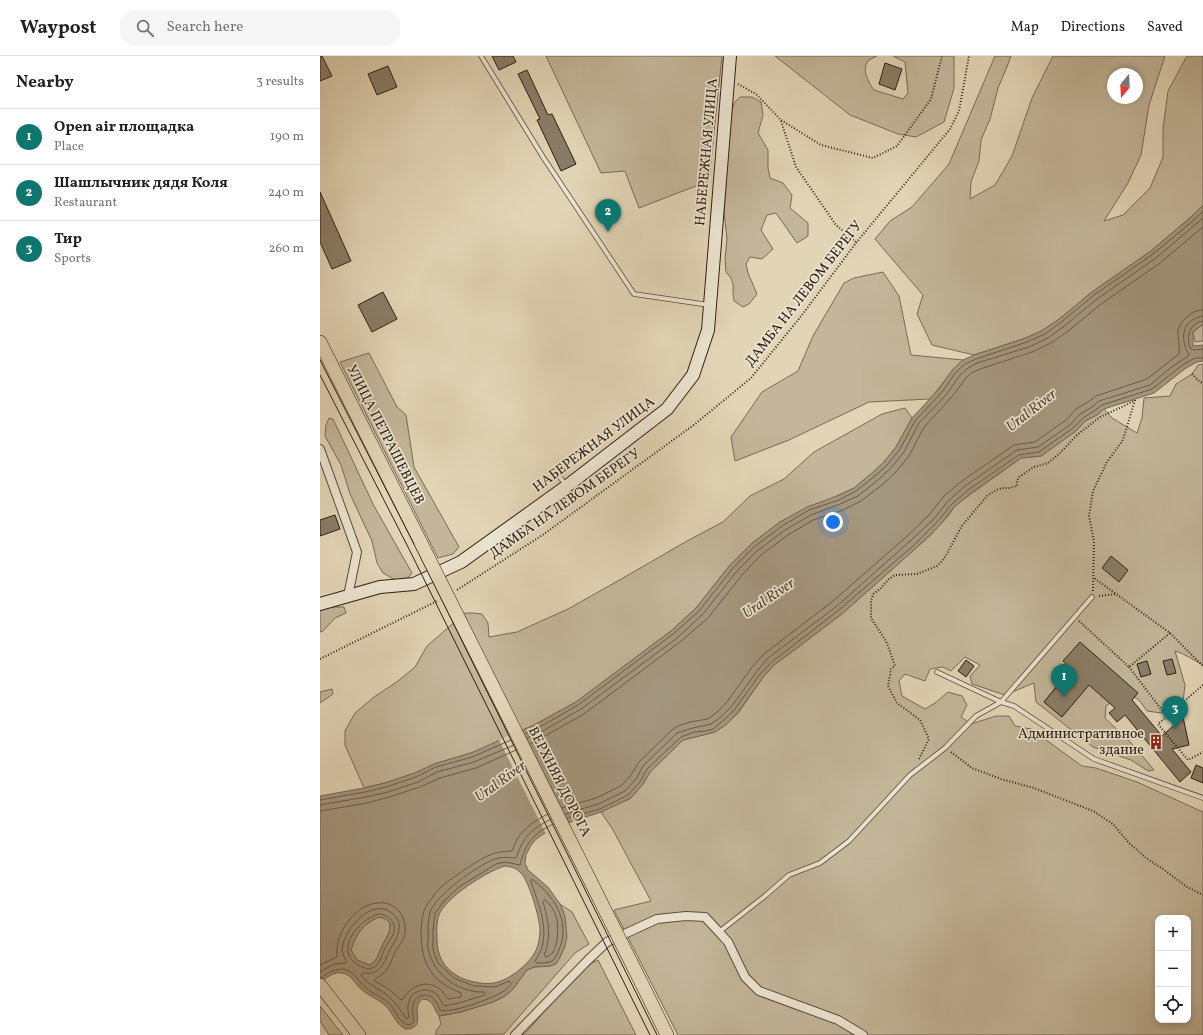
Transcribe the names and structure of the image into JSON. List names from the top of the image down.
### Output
{
  "streets": {
    "main road": ["НАБЕРЕЖНАЯ УЛИЦА", "УЛИЦА ПЕТРАШЕВЦЕВ", "ВЕРХНЯЯ ДОРОГА"],
    "path": ["ДАМБА НА ЛЕВОМ БЕРЕГУ"]
  },
  "crossings": [
    ["УЛИЦА ПЕТРАШЕВЦЕВ", "ВЕРХНЯЯ ДОРОГА"]
  ],
  "water": ["Ural River"],
  "places": {
    "building": ["Административное здание"]
  },
  "north": "bottom",
  "page": {
    "header": "Waypost",
    "search": "Search here",
    "nav": ["Map", "Directions", "Saved"],
    "heading": ["Nearby", "3 results"],
    "list": [
      {
        "mark": "1",
        "name": "Open air площадка",
        "note": "Place",
        "value": "190 m"
      },
      {
        "mark": "2",
        "name": "Шашлычник дядя Коля",
        "note": "Restaurant",
        "value": "240 m"
      },
      {
        "mark": "3",
        "name": "Тир",
        "note": "Sports",
        "value": "260 m"
      }
    ],
    "pins": ["2", "1", "3"],
    "map_buttons": ["+", "−"]
  }
}
